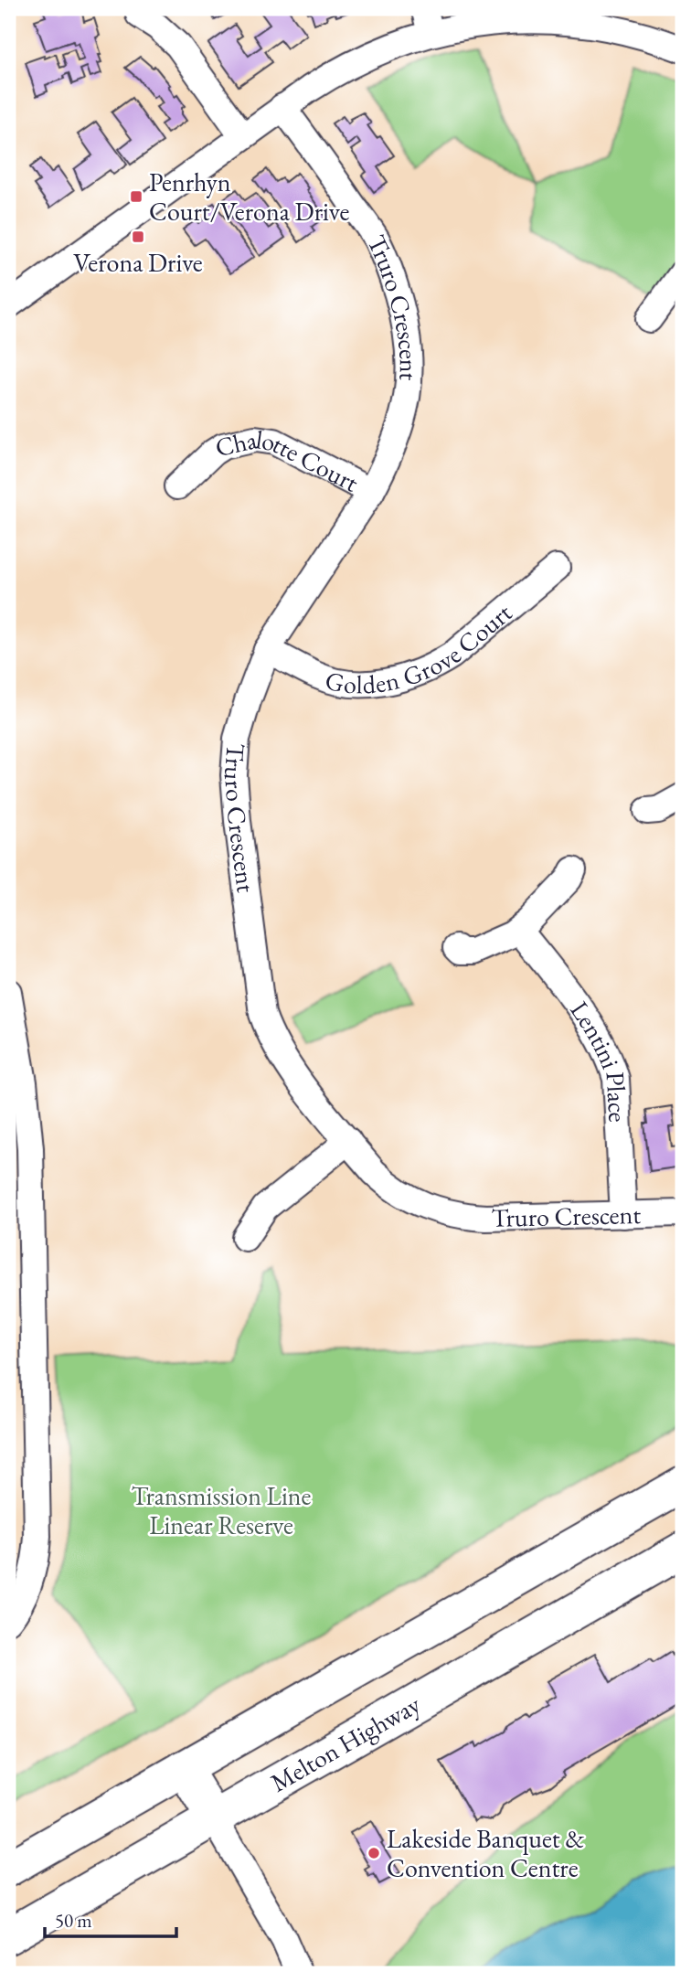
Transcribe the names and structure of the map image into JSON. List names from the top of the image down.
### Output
{
  "streets": {
    "highway": ["Melton Highway"],
    "street": [
      "Truro Crescent",
      "Chalotte Court",
      "Golden Grove Court",
      "Lentini Place"
    ]
  },
  "crossings": [
    ["Truro Crescent", "Chalotte Court"],
    ["Truro Crescent", "Golden Grove Court"],
    ["Truro Crescent", "Lentini Place"]
  ],
  "parks": ["Transmission Line Linear Reserve"],
  "places": {
    "transit": ["Penrhyn Court/Verona Drive", "Verona Drive"],
    "other": ["Lakeside Banquet & Convention Centre"]
  },
  "scale_bar": "50 m"
}
